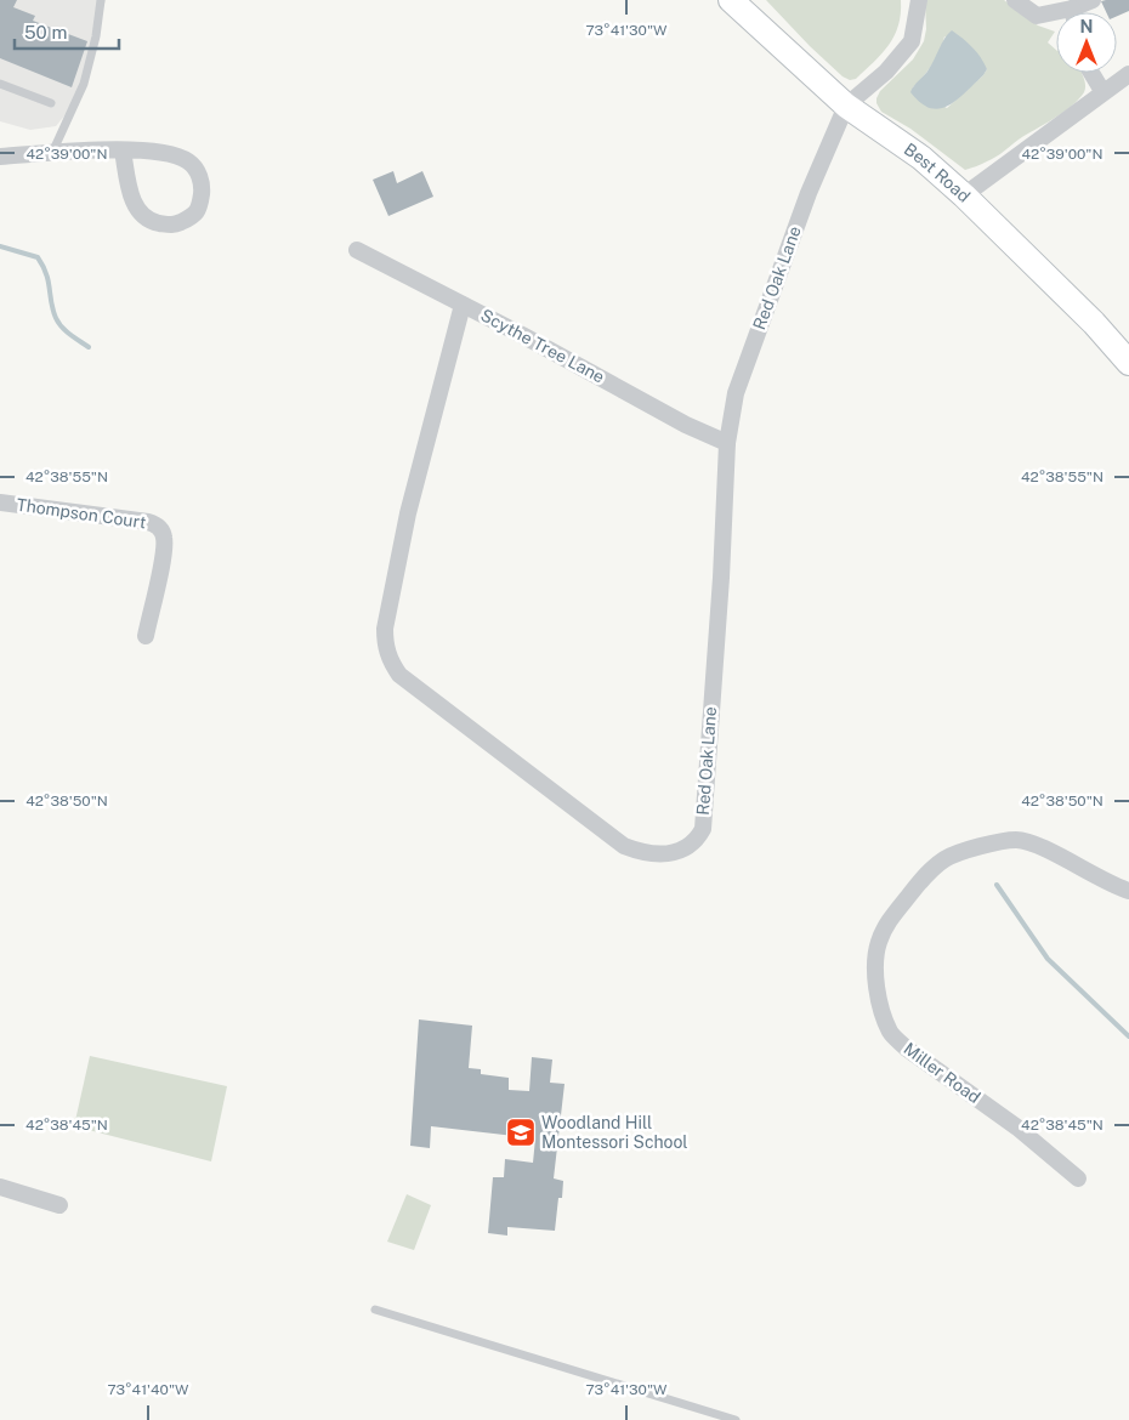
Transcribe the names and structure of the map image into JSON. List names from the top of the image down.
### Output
{
  "streets": {
    "street": [
      "Best Road",
      "Red Oak Lane",
      "Scythe Tree Lane",
      "Thompson Court",
      "Miller Road"
    ]
  },
  "crossings": [
    ["Best Road", "Red Oak Lane"],
    ["Red Oak Lane", "Scythe Tree Lane"]
  ],
  "places": {
    "school or university": ["Woodland Hill Montessori School"]
  },
  "scale_bar": "50 m",
  "north": "top",
  "coordinates": [
    "73°41'30\"W",
    "42°39'00\"N",
    "42°38'55\"N",
    "42°38'50\"N",
    "42°38'45\"N",
    "73°41'40\"W"
  ]
}
